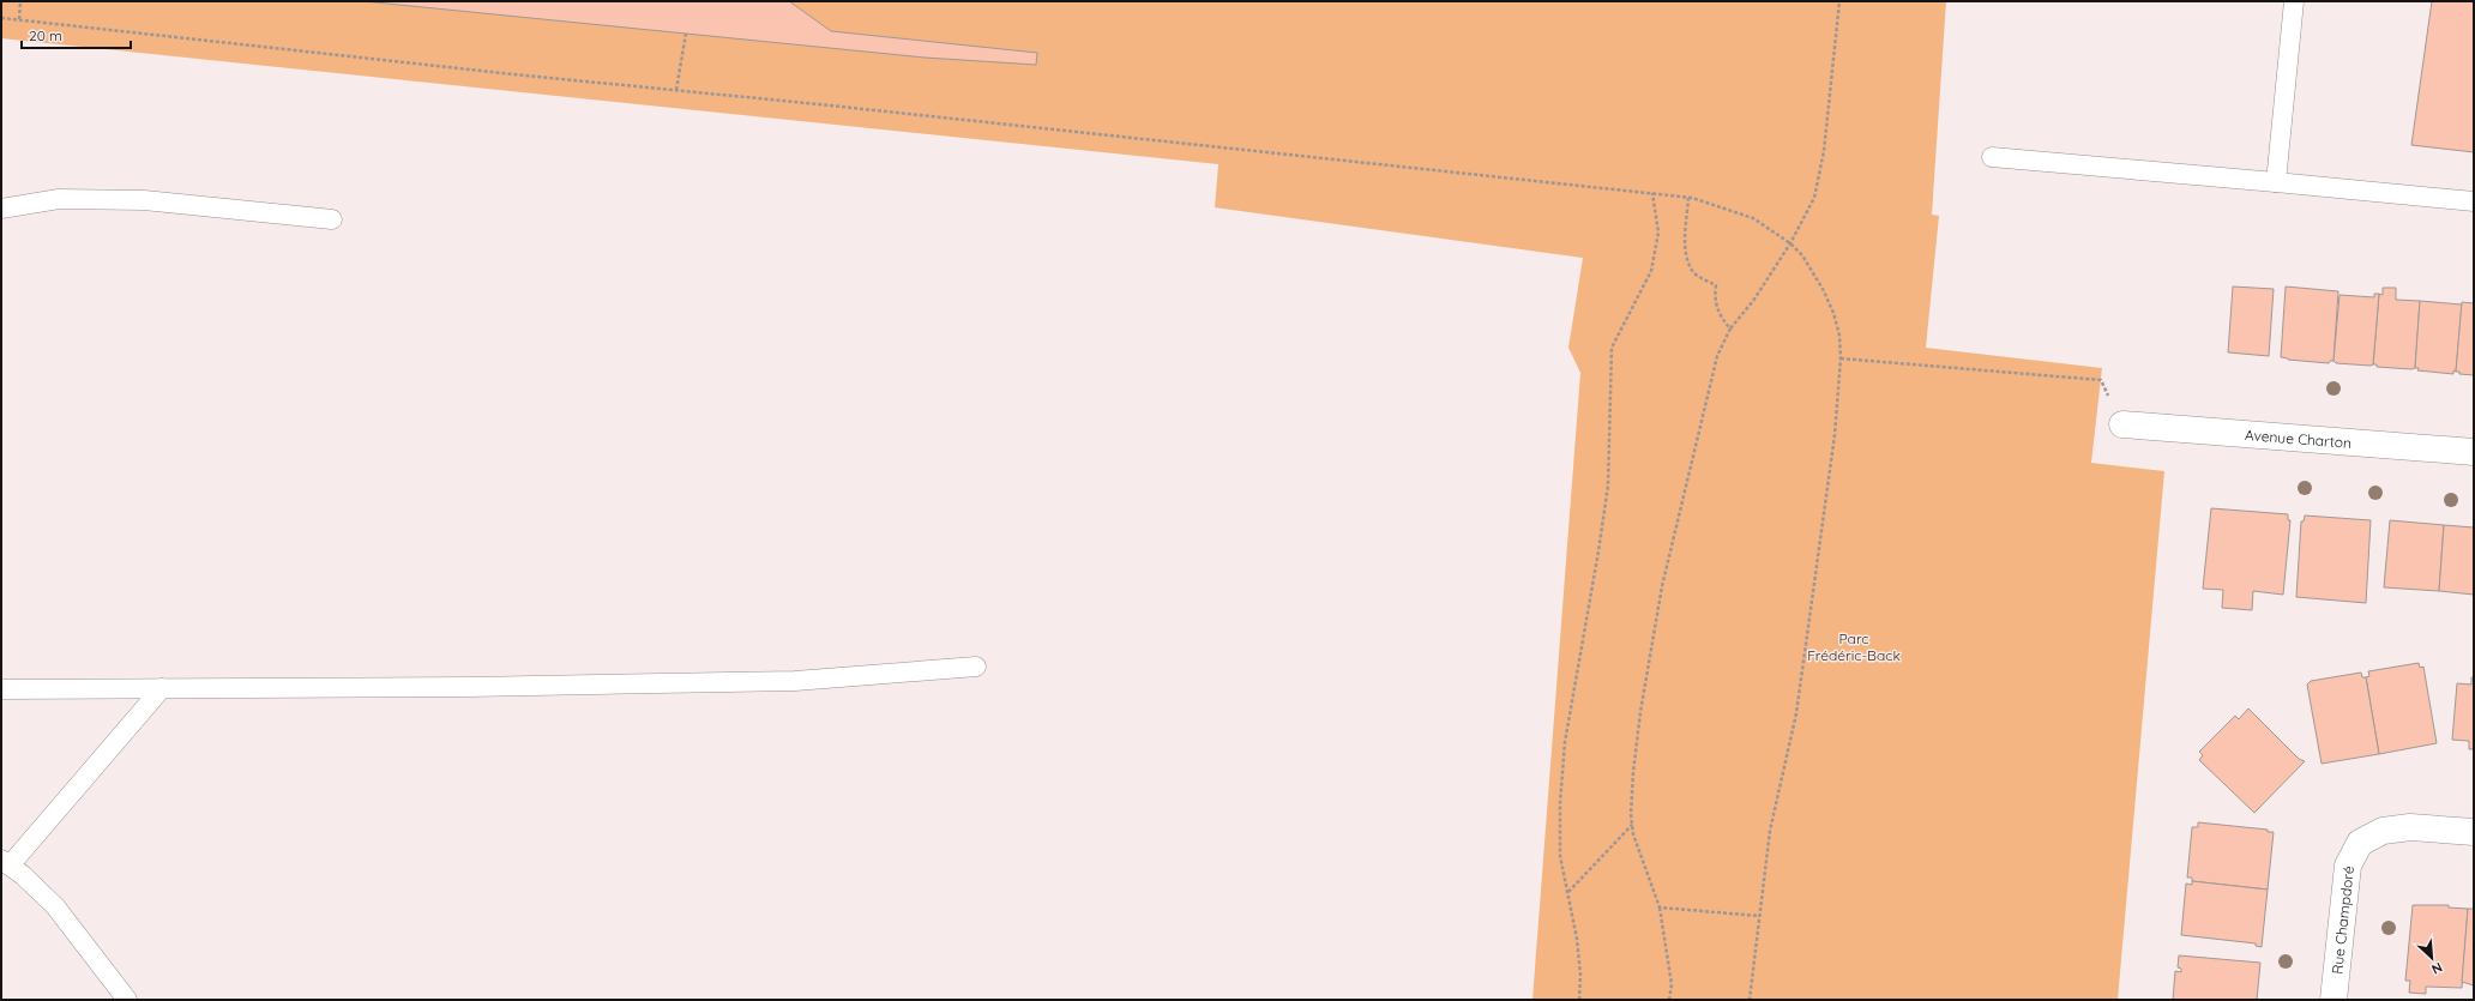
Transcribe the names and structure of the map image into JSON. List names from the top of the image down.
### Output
{
  "streets": {
    "street": ["Avenue Charton", "Rue Champdoré"]
  },
  "parks": ["Parc Frédéric-Back"],
  "scale_bar": "20 m",
  "north": "bottom right"
}
